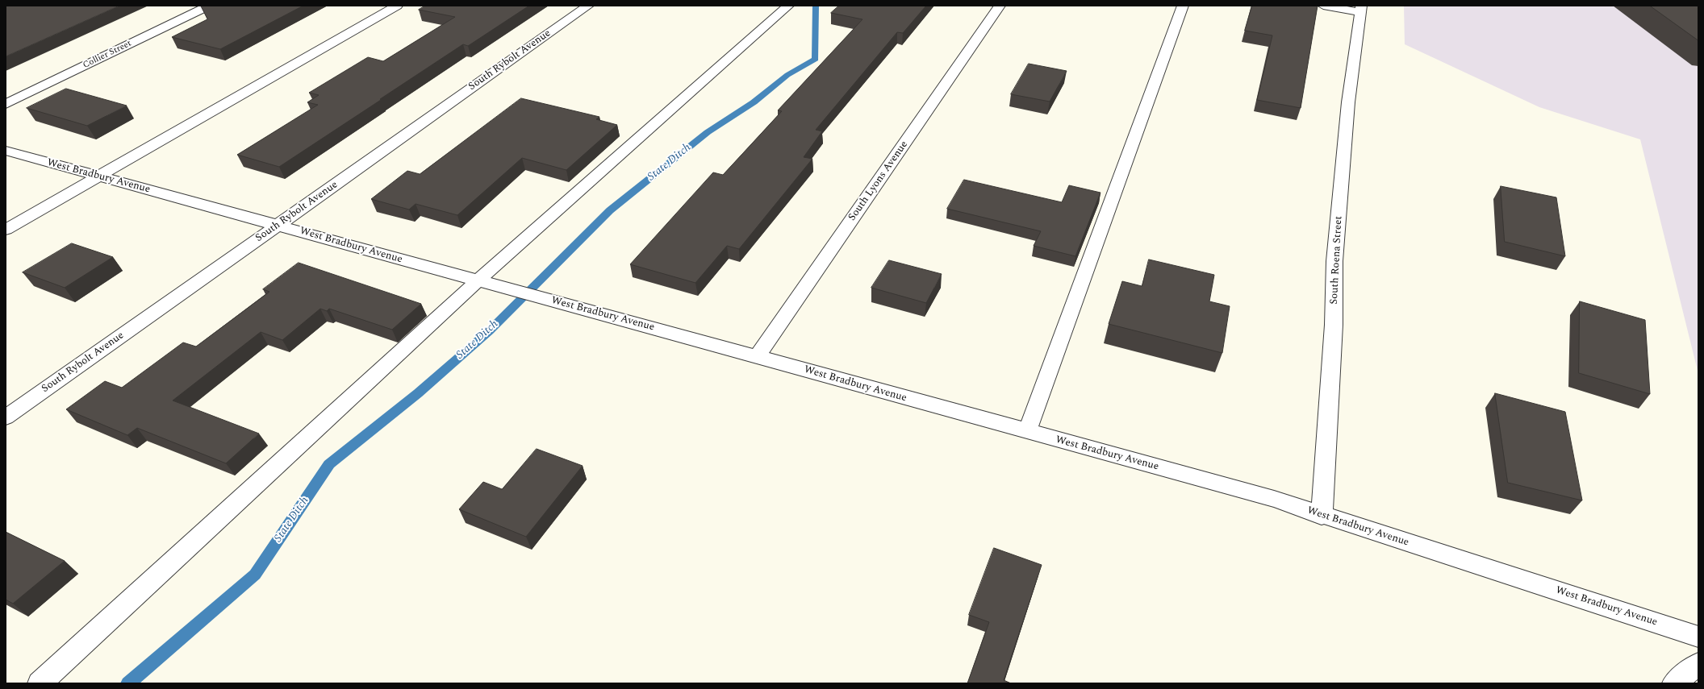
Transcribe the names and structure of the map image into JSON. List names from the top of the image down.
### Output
{
  "streets": {
    "street": [
      "Collier Street",
      "South Rybolt Avenue",
      "West Bradbury Avenue",
      "South Lyons Avenue",
      "South Roena Street"
    ]
  },
  "crossings": [
    ["South Rybolt Avenue", "West Bradbury Avenue"],
    ["West Bradbury Avenue", "South Lyons Avenue"],
    ["West Bradbury Avenue", "South Roena Street"]
  ],
  "water": ["State Ditch"]
}
